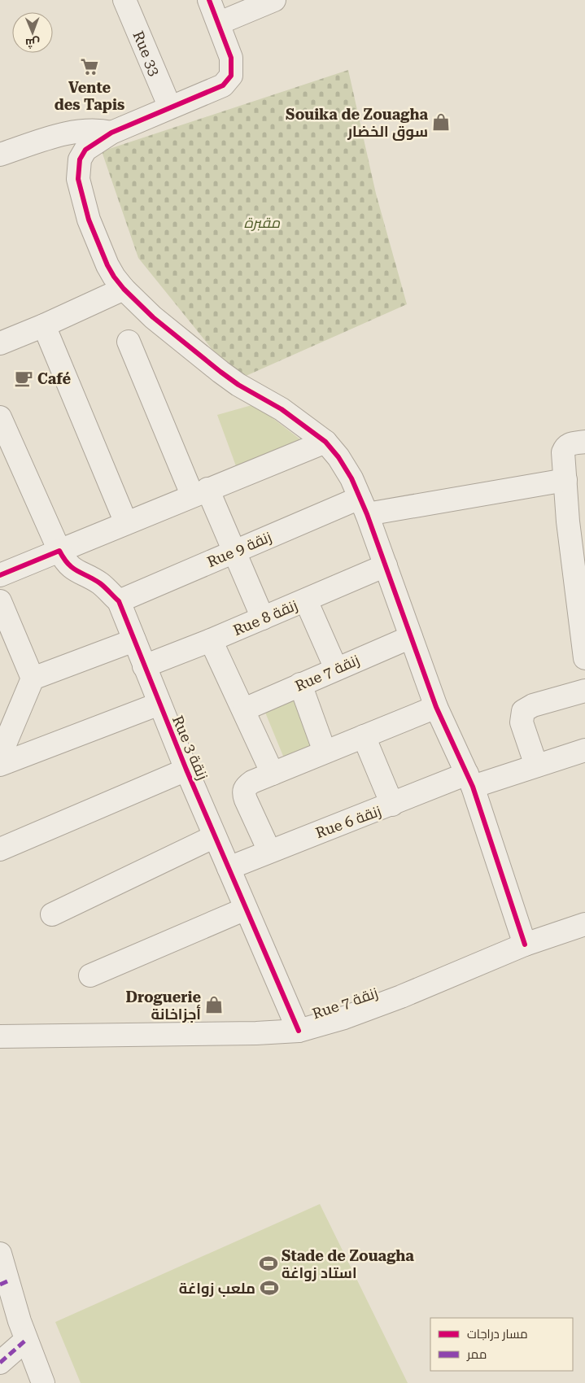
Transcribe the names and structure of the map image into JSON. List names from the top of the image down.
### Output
{
  "streets": {
    "street": [
      "Rue 33",
      "Rue 9 زنقة",
      "Rue 8 زنقة",
      "Rue 7 زنقة",
      "Rue 3 زنقة",
      "Rue 6 زنقة"
    ]
  },
  "crossings": [
    ["Rue 9 زنقة", "Rue 3 زنقة"],
    ["Rue 8 زنقة", "Rue 3 زنقة"],
    ["Rue 7 زنقة", "Rue 3 زنقة"],
    ["Rue 3 زنقة", "Rue 6 زنقة"]
  ],
  "parks": ["مقبرة"],
  "places": {
    "supermarket": ["Vente des Tapis"],
    "shop": ["Souika de Zouagha سوق الخضار", "Droguerie أجزاخانة"],
    "cafe": ["Café"],
    "sports": ["Stade de Zouagha استاد زواغة", "ملعب زواغة"]
  },
  "legend": ["مسار دراجات", "ممر"],
  "north": "bottom"
}
